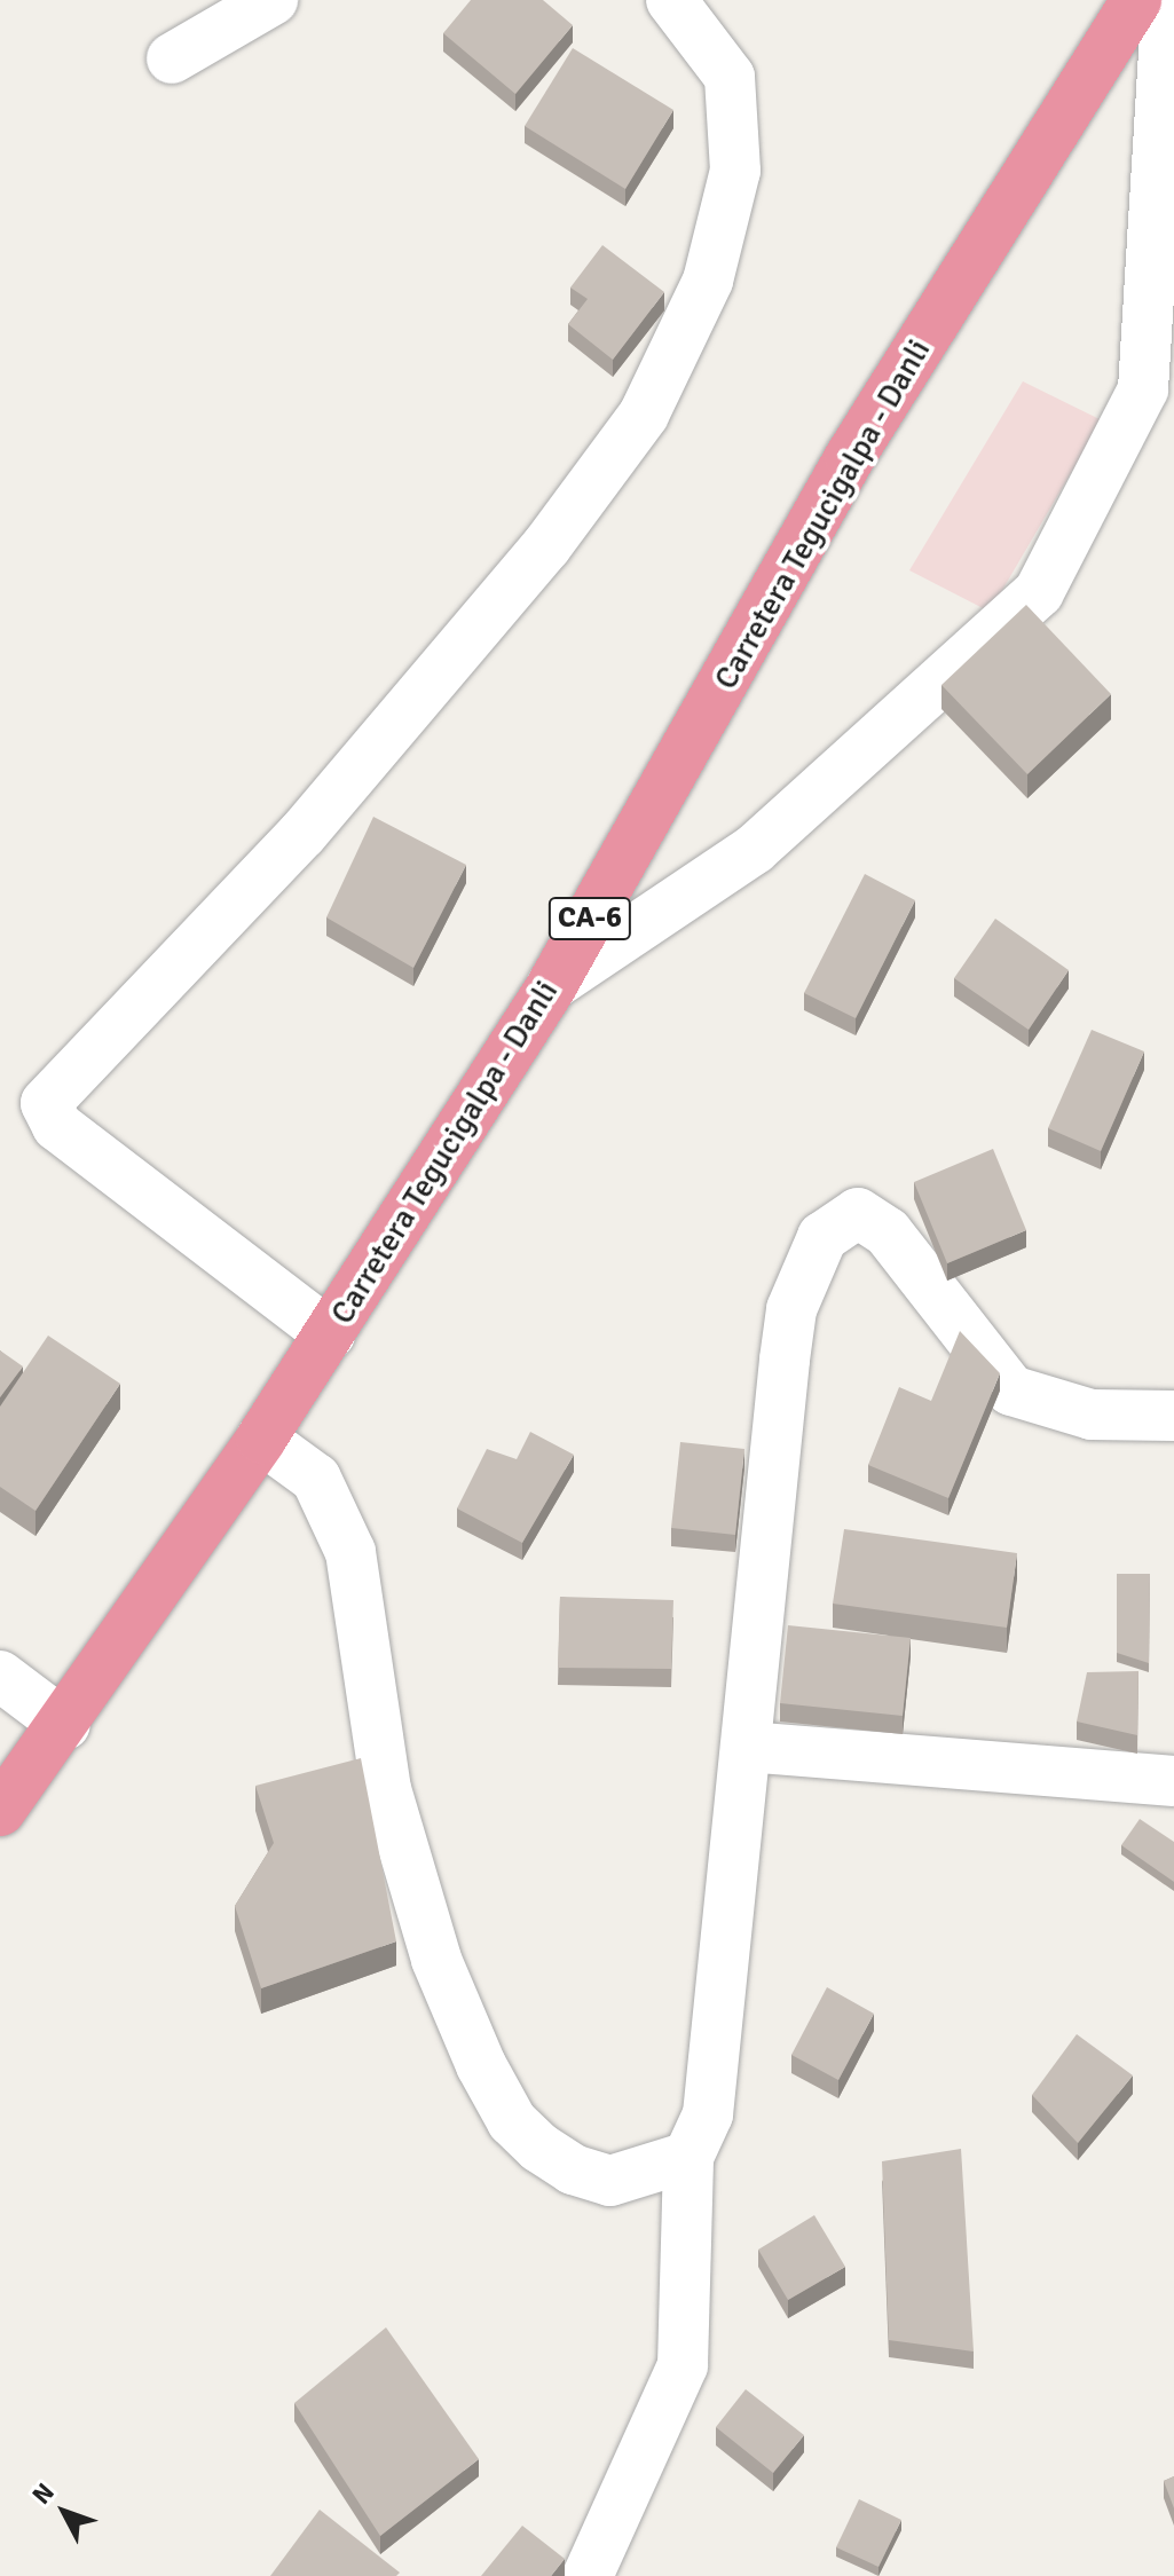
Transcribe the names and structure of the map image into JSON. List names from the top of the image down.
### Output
{
  "streets": {
    "highway": ["Carretera Tegucigalpa - Danli", "CA-6"]
  },
  "north": "top left"
}
